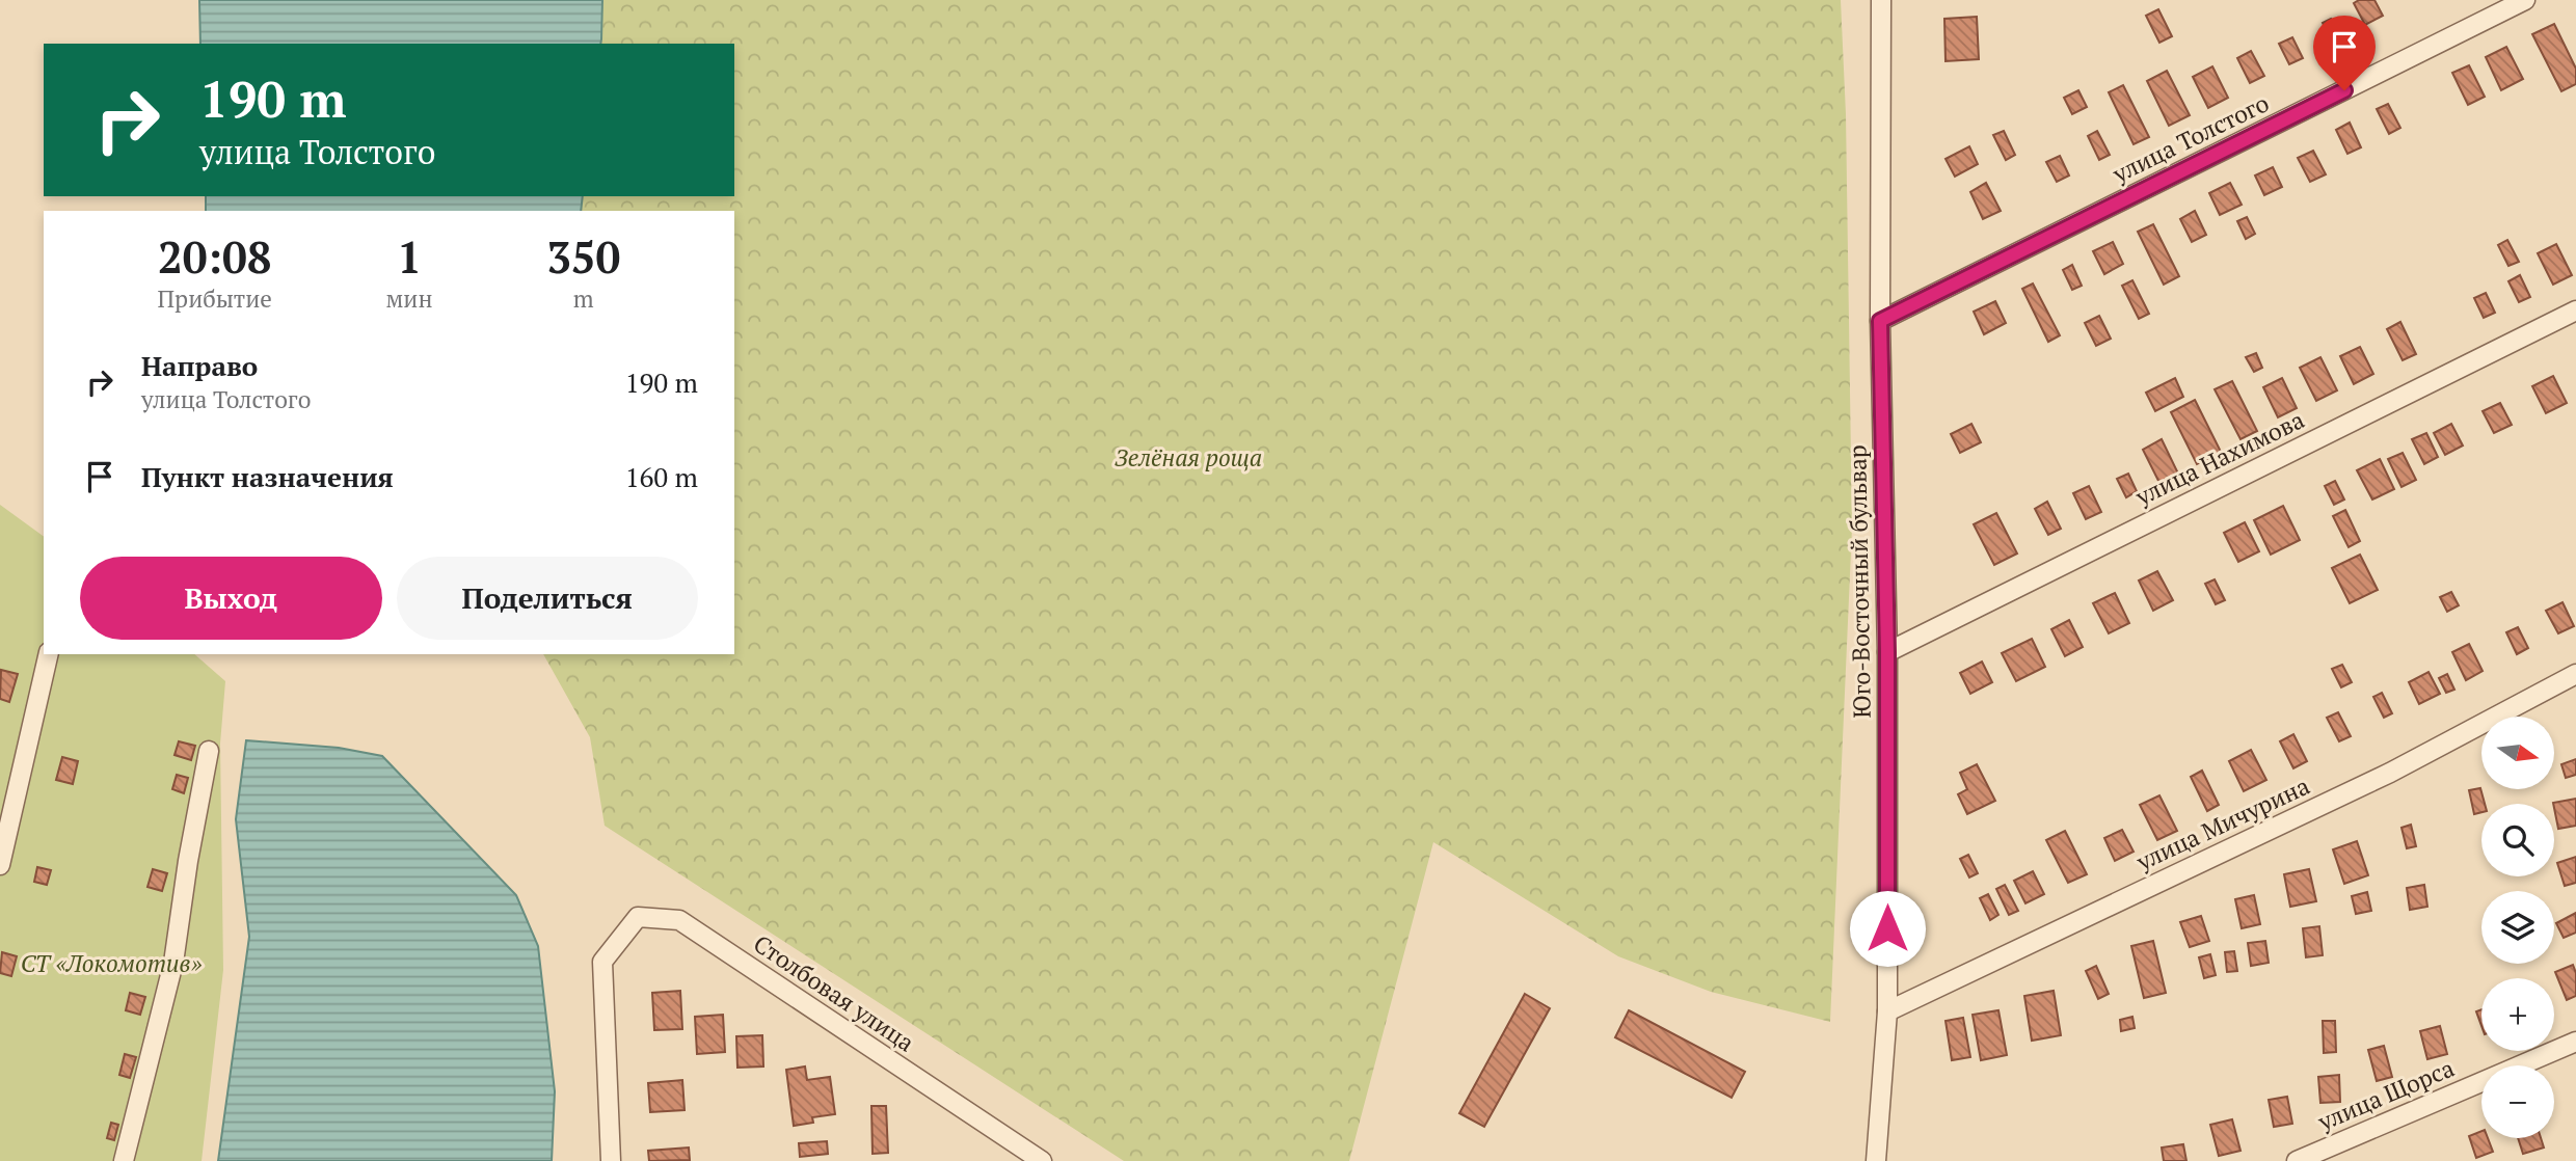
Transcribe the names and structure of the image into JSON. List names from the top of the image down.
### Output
{
  "streets": {
    "street": [
      "улица Толстого",
      "улица Нахимова",
      "Юго-Восточный бульвар",
      "улица Мичурина",
      "Столбовая улица",
      "улица Щорса"
    ]
  },
  "crossings": [
    ["улица Толстого", "Юго-Восточный бульвар"],
    ["улица Нахимова", "Юго-Восточный бульвар"],
    ["Юго-Восточный бульвар", "улица Мичурина"]
  ],
  "parks": ["Зелёная роща", "СТ «Локомотив»"],
  "north": "right",
  "page": {
    "turn": ["190 m", "улица Толстого"],
    "eta": [
      "20:08",
      "Прибытие",
      "1",
      "мин",
      "350",
      "m"
    ],
    "list": [
      {
        "name": "Направо",
        "note": "улица Толстого",
        "value": "190 m"
      },
      {
        "name": "Пункт назначения",
        "value": "160 m"
      }
    ],
    "buttons": ["Выход", "Поделиться"],
    "map_buttons": ["+", "−"]
  }
}
